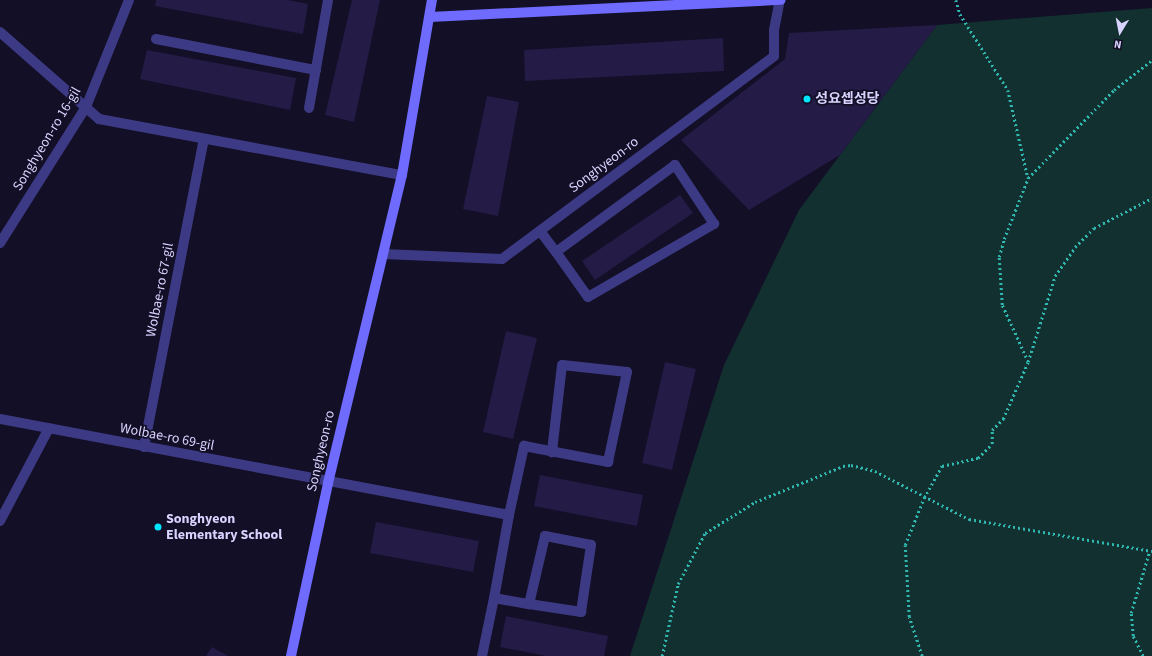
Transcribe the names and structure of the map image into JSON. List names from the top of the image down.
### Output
{
  "streets": {
    "main road": ["Songhyeon-ro"],
    "street": ["Songhyeon-ro 16-gil", "Wolbae-ro 67-gil", "Wolbae-ro 69-gil"]
  },
  "crossings": [
    ["Songhyeon-ro", "Wolbae-ro 69-gil"],
    ["Wolbae-ro 67-gil", "Wolbae-ro 69-gil"]
  ],
  "places": ["성요셉성당", "Songhyeon Elementary School"],
  "north": "bottom"
}
